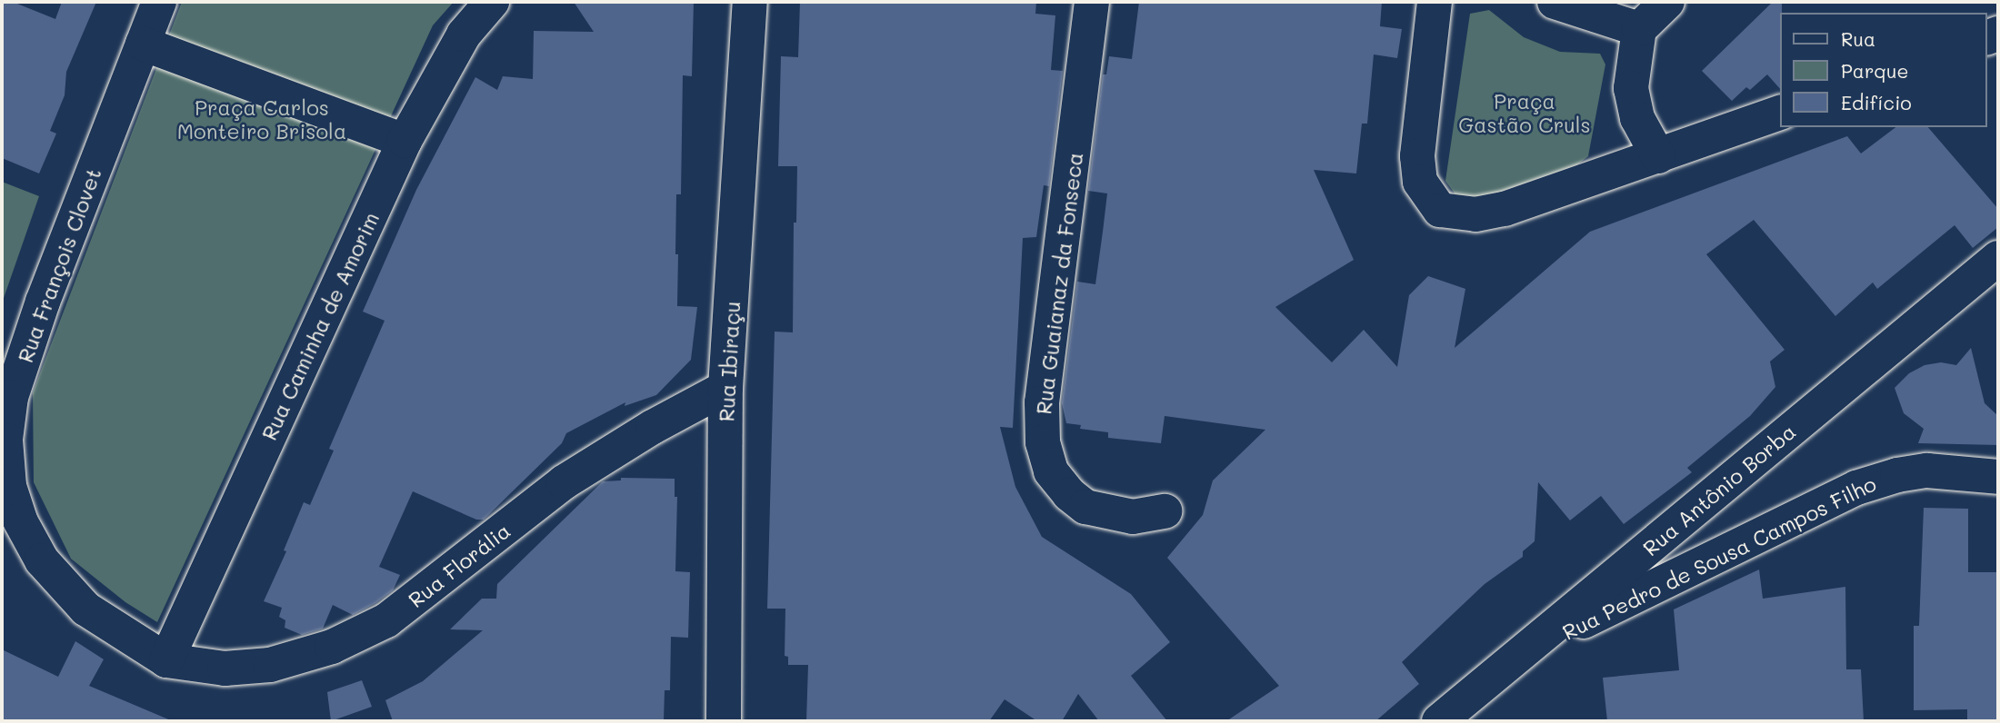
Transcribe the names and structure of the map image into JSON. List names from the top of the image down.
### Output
{
  "streets": {
    "street": [
      "Rua François Clovet",
      "Rua Guaianaz da Fonseca",
      "Rua Caminha de Amorim",
      "Rua Ibiraçu",
      "Rua Antônio Borba",
      "Rua Pedro de Sousa Campos Filho",
      "Rua Florália"
    ]
  },
  "crossings": [
    ["Rua François Clovet", "Rua Caminha de Amorim"],
    ["Rua François Clovet", "Rua Florália"],
    ["Rua Caminha de Amorim", "Rua Florália"],
    ["Rua Ibiraçu", "Rua Florália"],
    ["Rua Antônio Borba", "Rua Pedro de Sousa Campos Filho"]
  ],
  "parks": ["Praça Gastão Cruls", "Praça Carlos Monteiro Brisola"],
  "legend": ["Rua", "Parque", "Edifício"]
}
